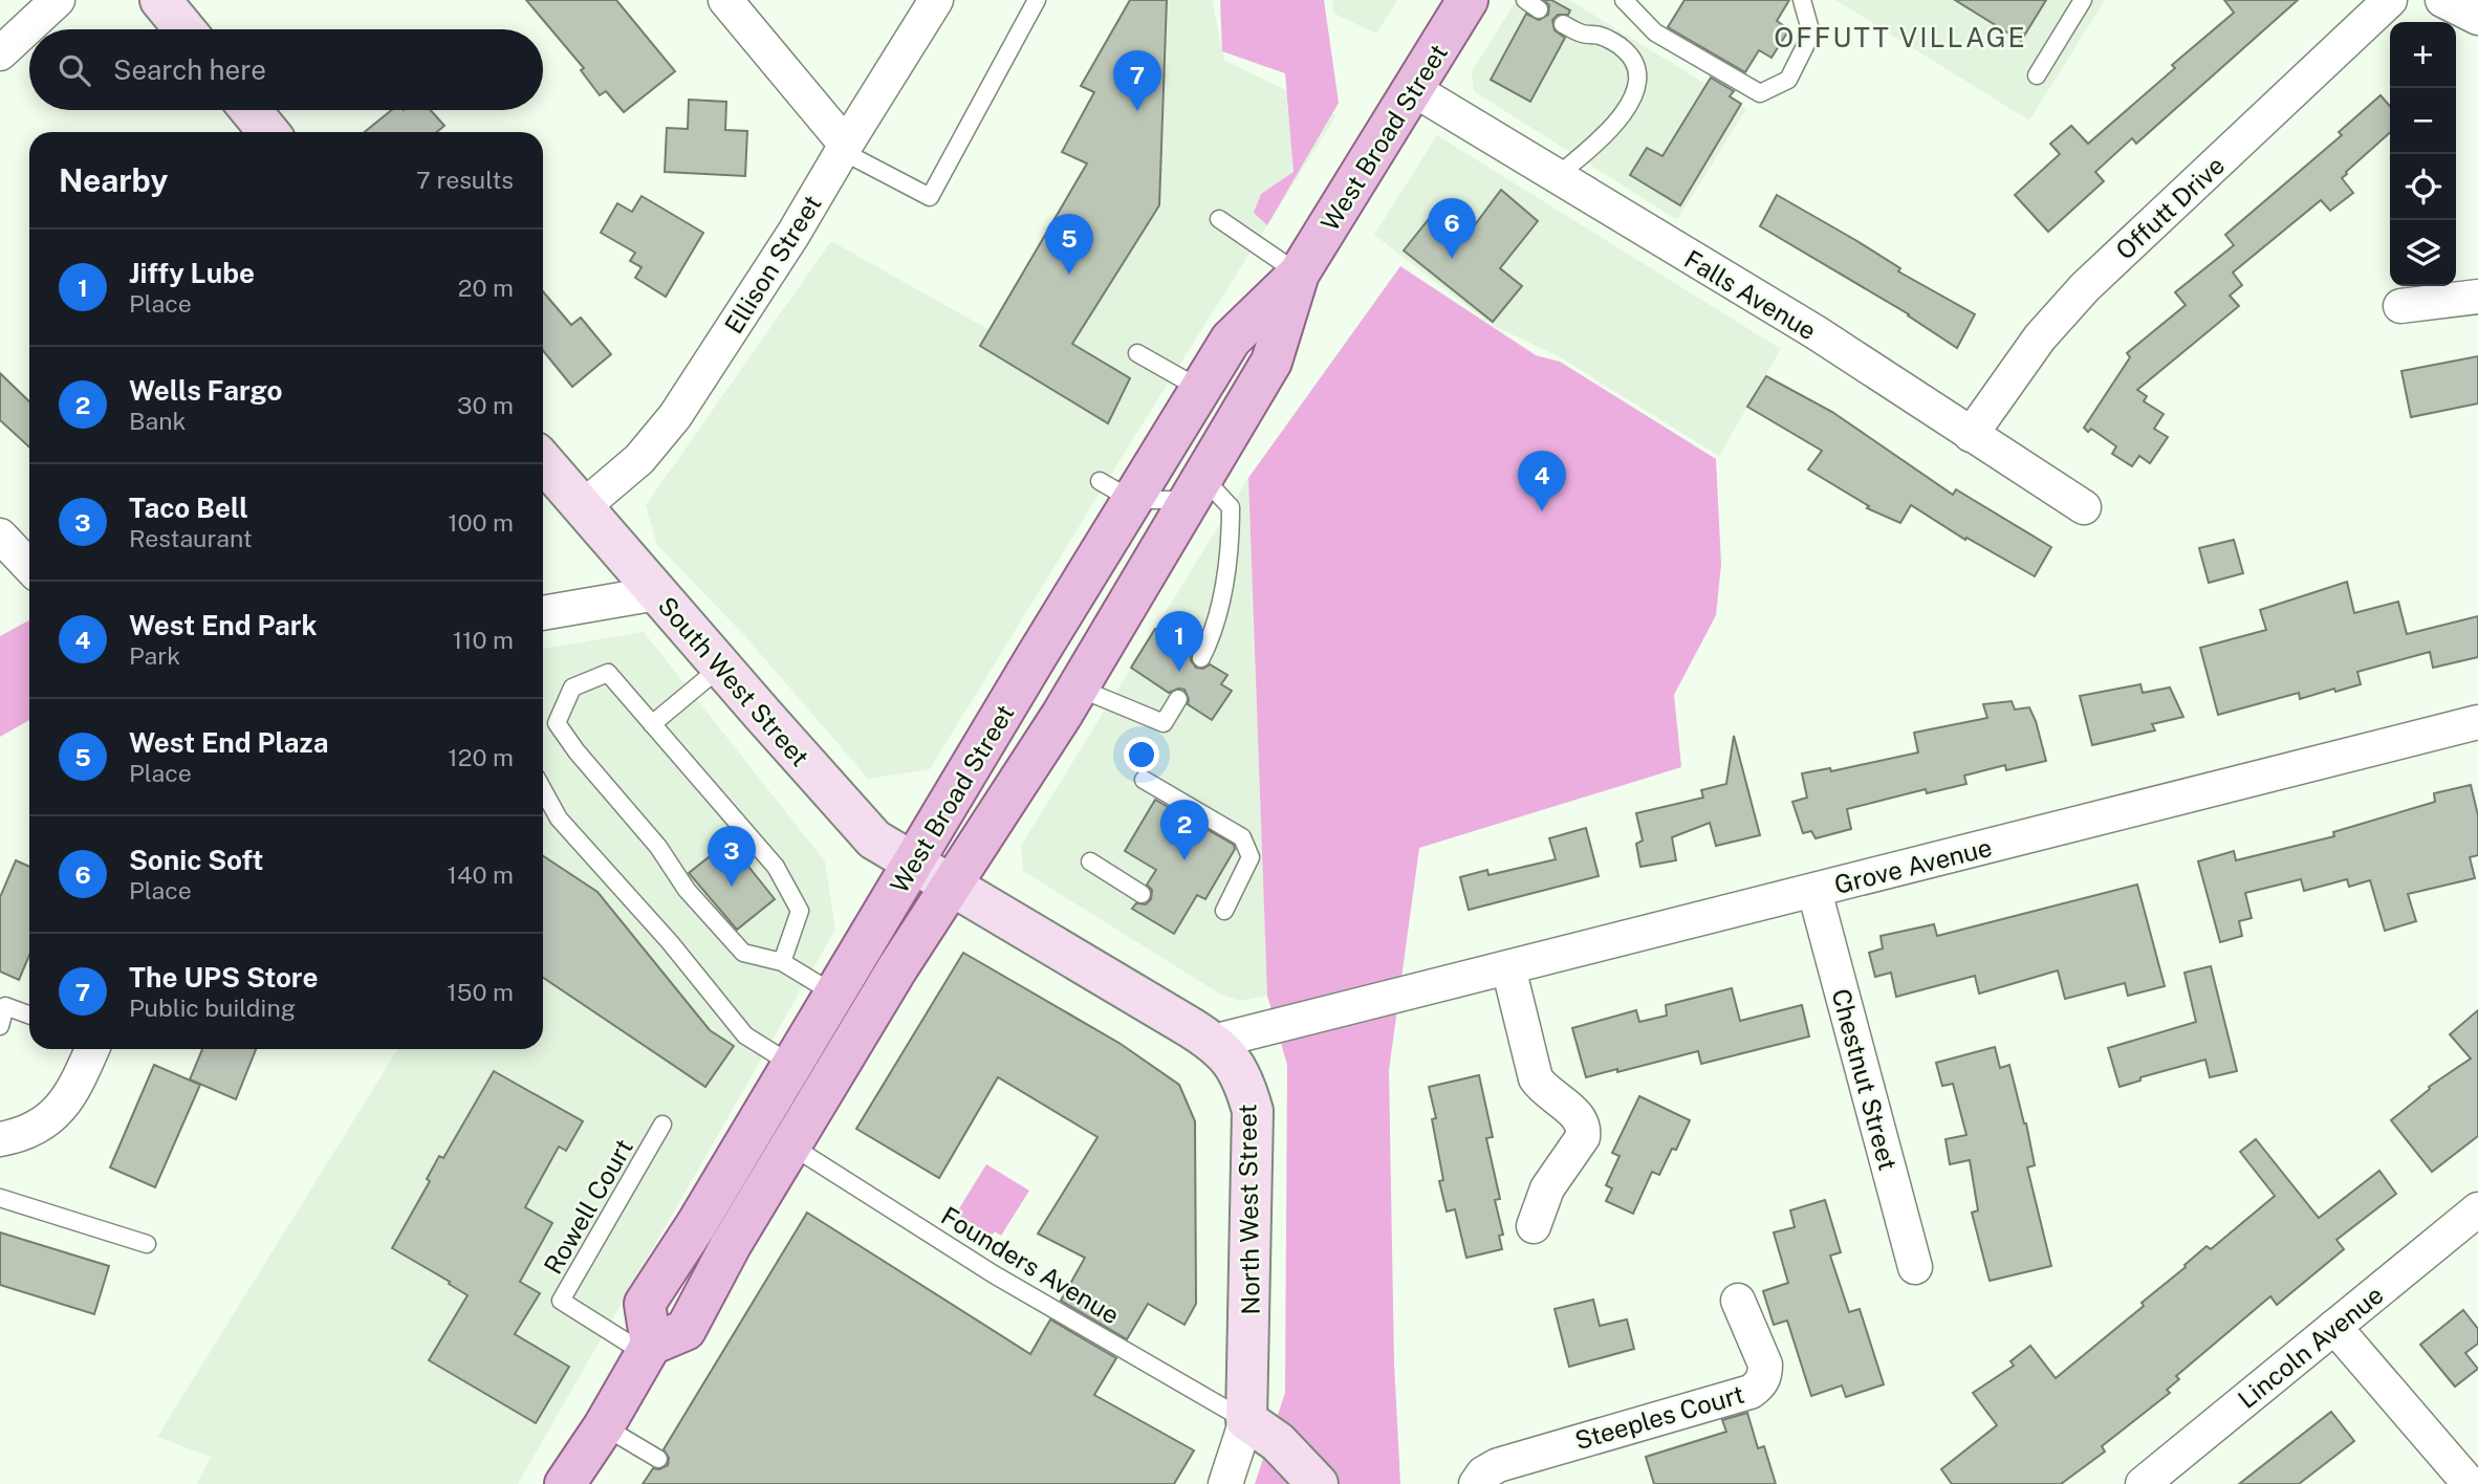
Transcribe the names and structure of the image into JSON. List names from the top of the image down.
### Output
{
  "streets": {
    "main road": ["West Broad Street", "South West Street", "North West Street"],
    "street": [
      "Offutt Drive",
      "Ellison Street",
      "Falls Avenue",
      "Grove Avenue",
      "Chestnut Street",
      "Lincoln Avenue",
      "Steeples Court"
    ],
    "lane": ["Rowell Court", "Founders Avenue"]
  },
  "crossings": [
    ["West Broad Street", "Falls Avenue"],
    ["West Broad Street", "South West Street"],
    ["West Broad Street", "Rowell Court"],
    ["West Broad Street", "North West Street"],
    ["West Broad Street", "Founders Avenue"],
    ["Offutt Drive", "Falls Avenue"],
    ["Ellison Street", "South West Street"],
    ["South West Street", "North West Street"],
    ["Grove Avenue", "Chestnut Street"],
    ["Grove Avenue", "North West Street"],
    ["North West Street", "Founders Avenue"]
  ],
  "districts": ["OFFUTT VILLAGE"],
  "page": {
    "map_buttons": ["+", "−"],
    "search": "Search here",
    "pins": [
      "7",
      "6",
      "5",
      "4",
      "1",
      "2",
      "3"
    ],
    "heading": ["Nearby", "7 results"],
    "list": [
      {
        "mark": "1",
        "name": "Jiffy Lube",
        "note": "Place",
        "value": "20 m"
      },
      {
        "mark": "2",
        "name": "Wells Fargo",
        "note": "Bank",
        "value": "30 m"
      },
      {
        "mark": "3",
        "name": "Taco Bell",
        "note": "Restaurant",
        "value": "100 m"
      },
      {
        "mark": "4",
        "name": "West End Park",
        "note": "Park",
        "value": "110 m"
      },
      {
        "mark": "5",
        "name": "West End Plaza",
        "note": "Place",
        "value": "120 m"
      },
      {
        "mark": "6",
        "name": "Sonic Soft",
        "note": "Place",
        "value": "140 m"
      },
      {
        "mark": "7",
        "name": "The UPS Store",
        "note": "Public building",
        "value": "150 m"
      }
    ]
  }
}
